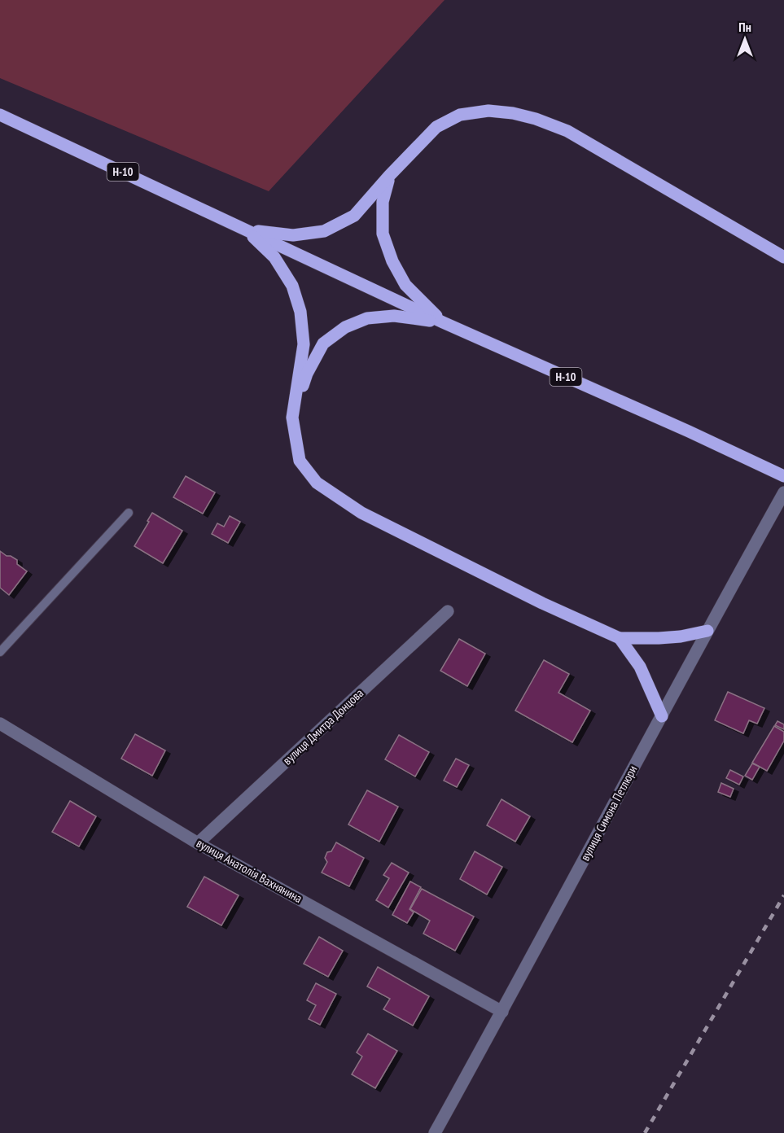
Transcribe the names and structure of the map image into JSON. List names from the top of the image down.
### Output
{
  "streets": {
    "main road": ["Н-10"],
    "street": ["вулиця Дмитра Донцова", "вулиця Симона Петлюри", "вулиця Анатолія Вахнянина"]
  },
  "crossings": [
    ["вулиця Дмитра Донцова", "вулиця Анатолія Вахнянина"],
    ["вулиця Симона Петлюри", "вулиця Анатолія Вахнянина"]
  ],
  "north": "top"
}
